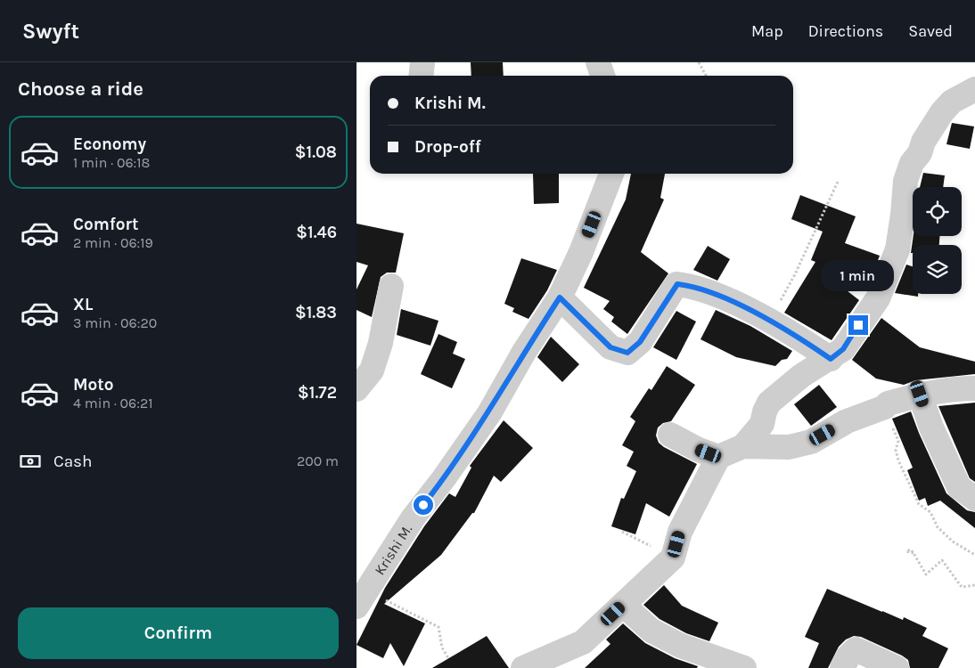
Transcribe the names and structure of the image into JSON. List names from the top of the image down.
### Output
{
  "streets": {
    "street": ["Krishi M."]
  },
  "page": {
    "header": "Swyft",
    "nav": ["Map", "Directions", "Saved"],
    "heading": "Choose a ride",
    "banner": ["Krishi M.", "Drop-off"],
    "list": [
      {
        "name": "Economy",
        "note": "1 min · 06:18",
        "value": "$1.08"
      },
      {
        "name": "Comfort",
        "note": "2 min · 06:19",
        "value": "$1.46"
      },
      {
        "name": "XL",
        "note": "3 min · 06:20",
        "value": "$1.83"
      },
      {
        "name": "Moto",
        "note": "4 min · 06:21",
        "value": "$1.72"
      }
    ],
    "bubble": "1 min",
    "pay": ["Cash", "200 m"],
    "buttons": "Confirm"
  }
}
